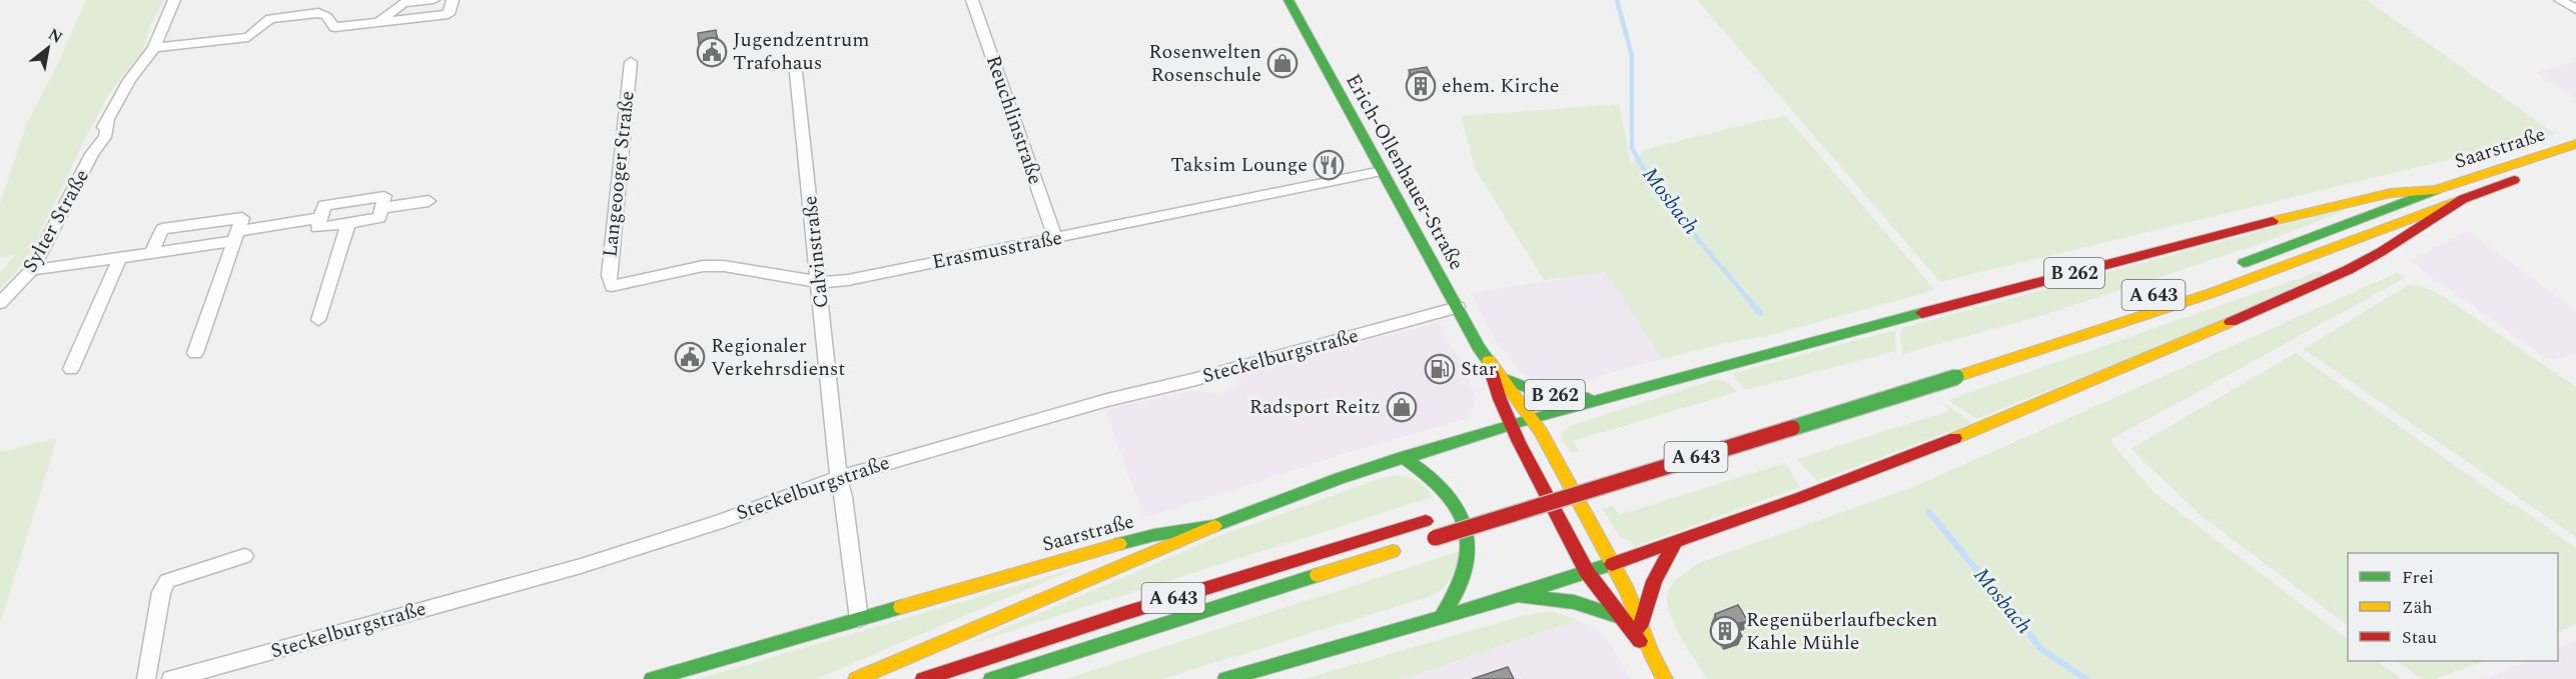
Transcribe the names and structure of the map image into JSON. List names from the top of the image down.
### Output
{
  "streets": {
    "main road": [
      "Saarstraße",
      "Erich-Ollenhauer-Straße",
      "B 262",
      "A 643"
    ],
    "street": [
      "Reuchlinstraße",
      "Langeooger Straße",
      "Sylter Straße",
      "Erasmusstraße",
      "Calvinstraße",
      "Steckelburgstraße"
    ]
  },
  "crossings": [
    ["Reuchlinstraße", "Erasmusstraße"],
    ["Saarstraße", "Erich-Ollenhauer-Straße"],
    ["Saarstraße", "Calvinstraße"],
    ["Saarstraße", "B 262"],
    ["Saarstraße", "A 643"],
    ["Erich-Ollenhauer-Straße", "Erasmusstraße"],
    ["Erich-Ollenhauer-Straße", "B 262"],
    ["Erich-Ollenhauer-Straße", "Steckelburgstraße"],
    ["Langeooger Straße", "Erasmusstraße"],
    ["Erasmusstraße", "Calvinstraße"],
    ["Calvinstraße", "Steckelburgstraße"]
  ],
  "water": ["Mosbach"],
  "places": {
    "public building": ["Jugendzentrum Trafohaus", "Regionaler Verkehrsdienst"],
    "shop": ["Rosenwelten Rosenschule", "Radsport Reitz"],
    "building": ["ehem. Kirche", "Regenüberlaufbecken Kahle Mühle"],
    "restaurant": ["Taksim Lounge"],
    "fuel station": ["Star"]
  },
  "legend": ["Frei", "Zäh", "Stau"],
  "north": "top right"
}
